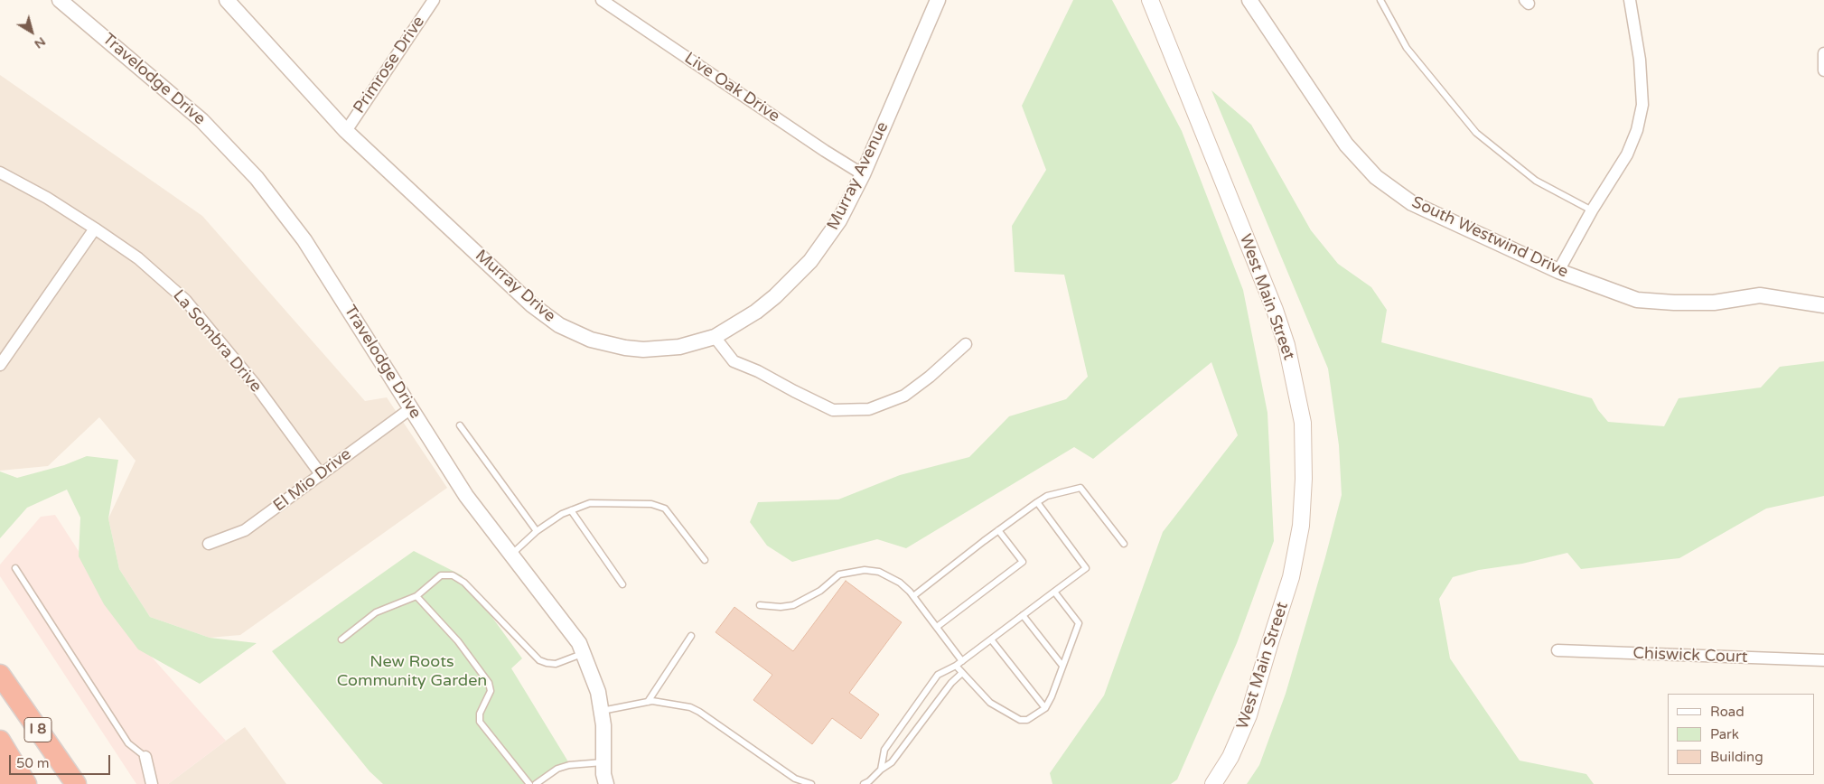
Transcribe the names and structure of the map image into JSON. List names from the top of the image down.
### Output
{
  "streets": {
    "highway": ["I 8"],
    "main road": ["West Main Street"],
    "street": [
      "Primrose Drive",
      "Travelodge Drive",
      "Live Oak Drive",
      "Murray Avenue",
      "South Westwind Drive",
      "Murray Drive",
      "La Sombra Drive",
      "El Mio Drive",
      "Chiswick Court"
    ]
  },
  "crossings": [
    ["Primrose Drive", "Murray Drive"],
    ["Travelodge Drive", "El Mio Drive"],
    ["Live Oak Drive", "Murray Avenue"],
    ["Murray Avenue", "Murray Drive"],
    ["La Sombra Drive", "El Mio Drive"]
  ],
  "parks": ["New Roots Community Garden"],
  "legend": ["Road", "Park", "Building"],
  "scale_bar": "50 m",
  "north": "bottom right"
}
